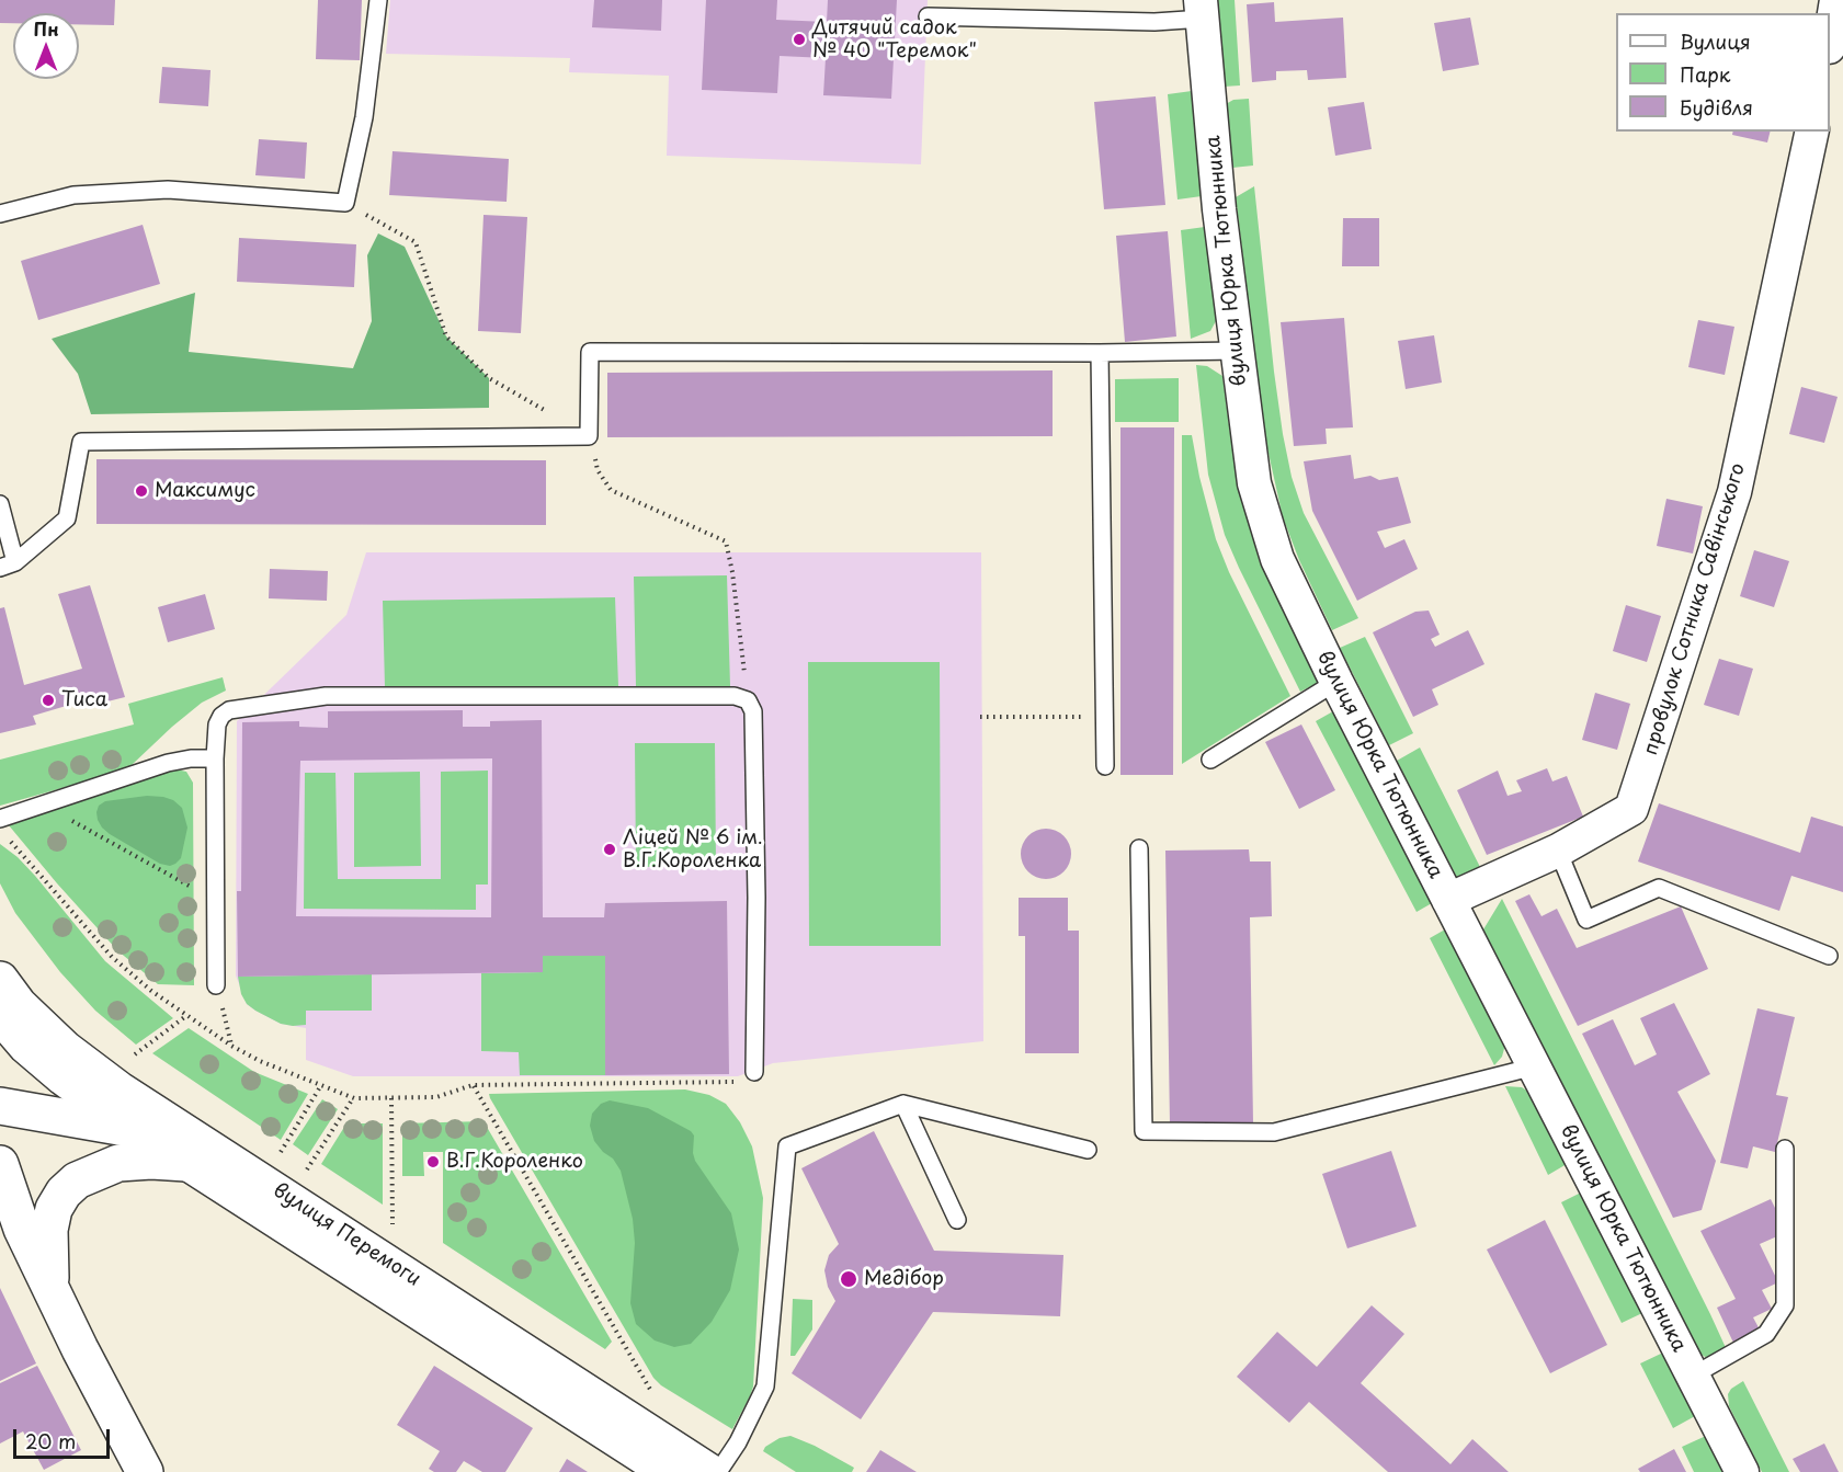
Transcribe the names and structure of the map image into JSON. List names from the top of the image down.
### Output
{
  "streets": {
    "main road": ["вулиця Перемоги"],
    "street": ["вулиця Юрка Тютюнника", "провулок Сотника Савінського"]
  },
  "crossings": [
    ["вулиця Юрка Тютюнника", "провулок Сотника Савінського"]
  ],
  "places": [
    "Дитячий садок № 40 \"Теремок\"",
    "Максимус",
    "Тиса",
    "Ліцей № 6 ім. В.Г.Короленка",
    "В.Г.Короленко",
    "Медібор"
  ],
  "legend": ["Вулиця", "Парк", "Будівля"],
  "scale_bar": "20 m",
  "north": "top"
}
